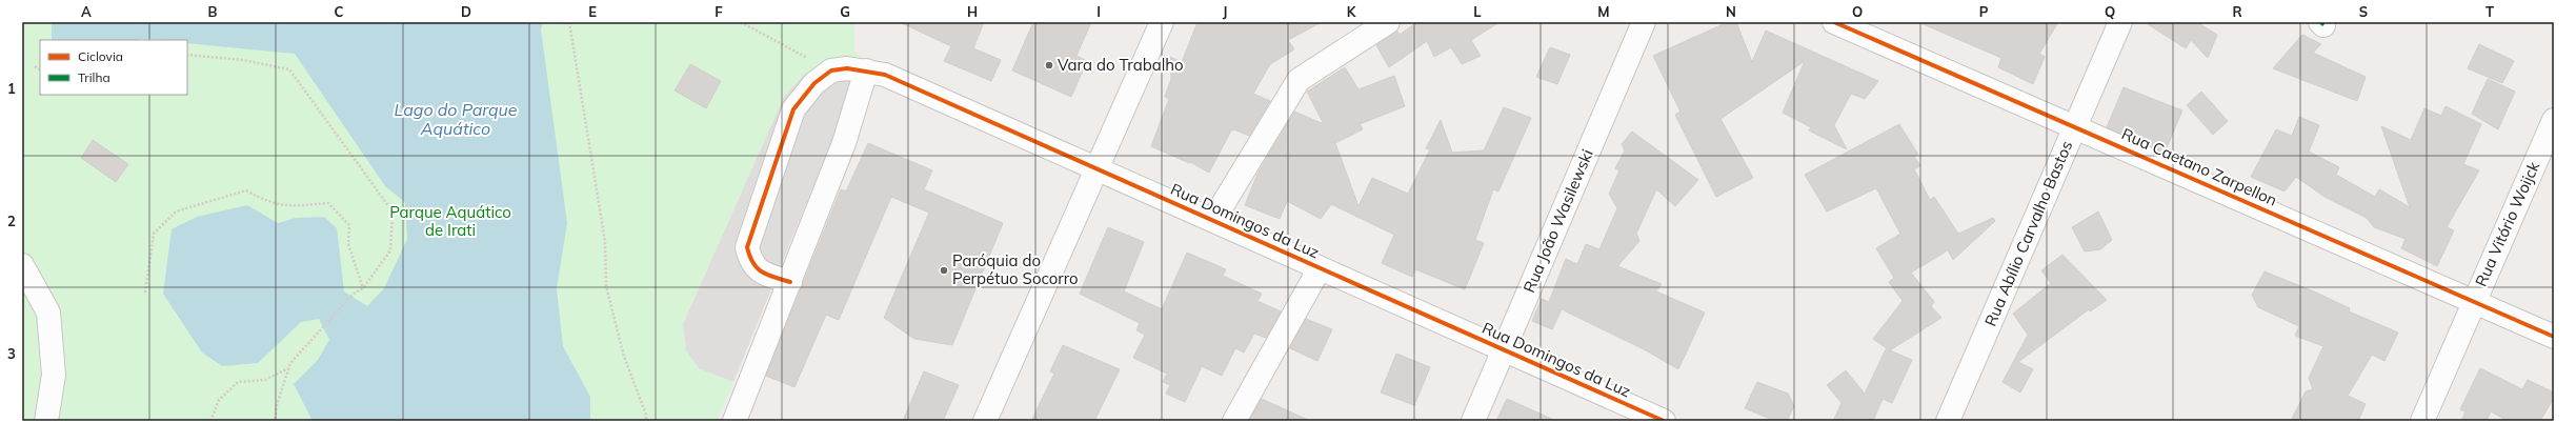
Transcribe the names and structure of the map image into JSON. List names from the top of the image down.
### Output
{
  "streets": {
    "street": [
      "Rua Caetano Zarpellon",
      "Rua Domingos da Luz",
      "Rua João Wasilewski",
      "Rua Vitório Woijck",
      "Rua Abílio Carvalho Bastos"
    ]
  },
  "crossings": [
    ["Rua Caetano Zarpellon", "Rua Vitório Woijck"],
    ["Rua Caetano Zarpellon", "Rua Abílio Carvalho Bastos"],
    ["Rua Domingos da Luz", "Rua João Wasilewski"]
  ],
  "water": ["Lago do Parque Aquático"],
  "parks": ["Parque Aquático de Irati"],
  "places": ["Vara do Trabalho", "Paróquia do Perpétuo Socorro"],
  "legend": ["Ciclovia", "Trilha"],
  "grid": {
    "columns": [
      "A",
      "B",
      "C",
      "D",
      "E",
      "F",
      "G",
      "H",
      "I",
      "J",
      "K",
      "L",
      "M",
      "N",
      "O",
      "P",
      "Q",
      "R",
      "S",
      "T"
    ],
    "rows": ["1", "2", "3"]
  }
}
